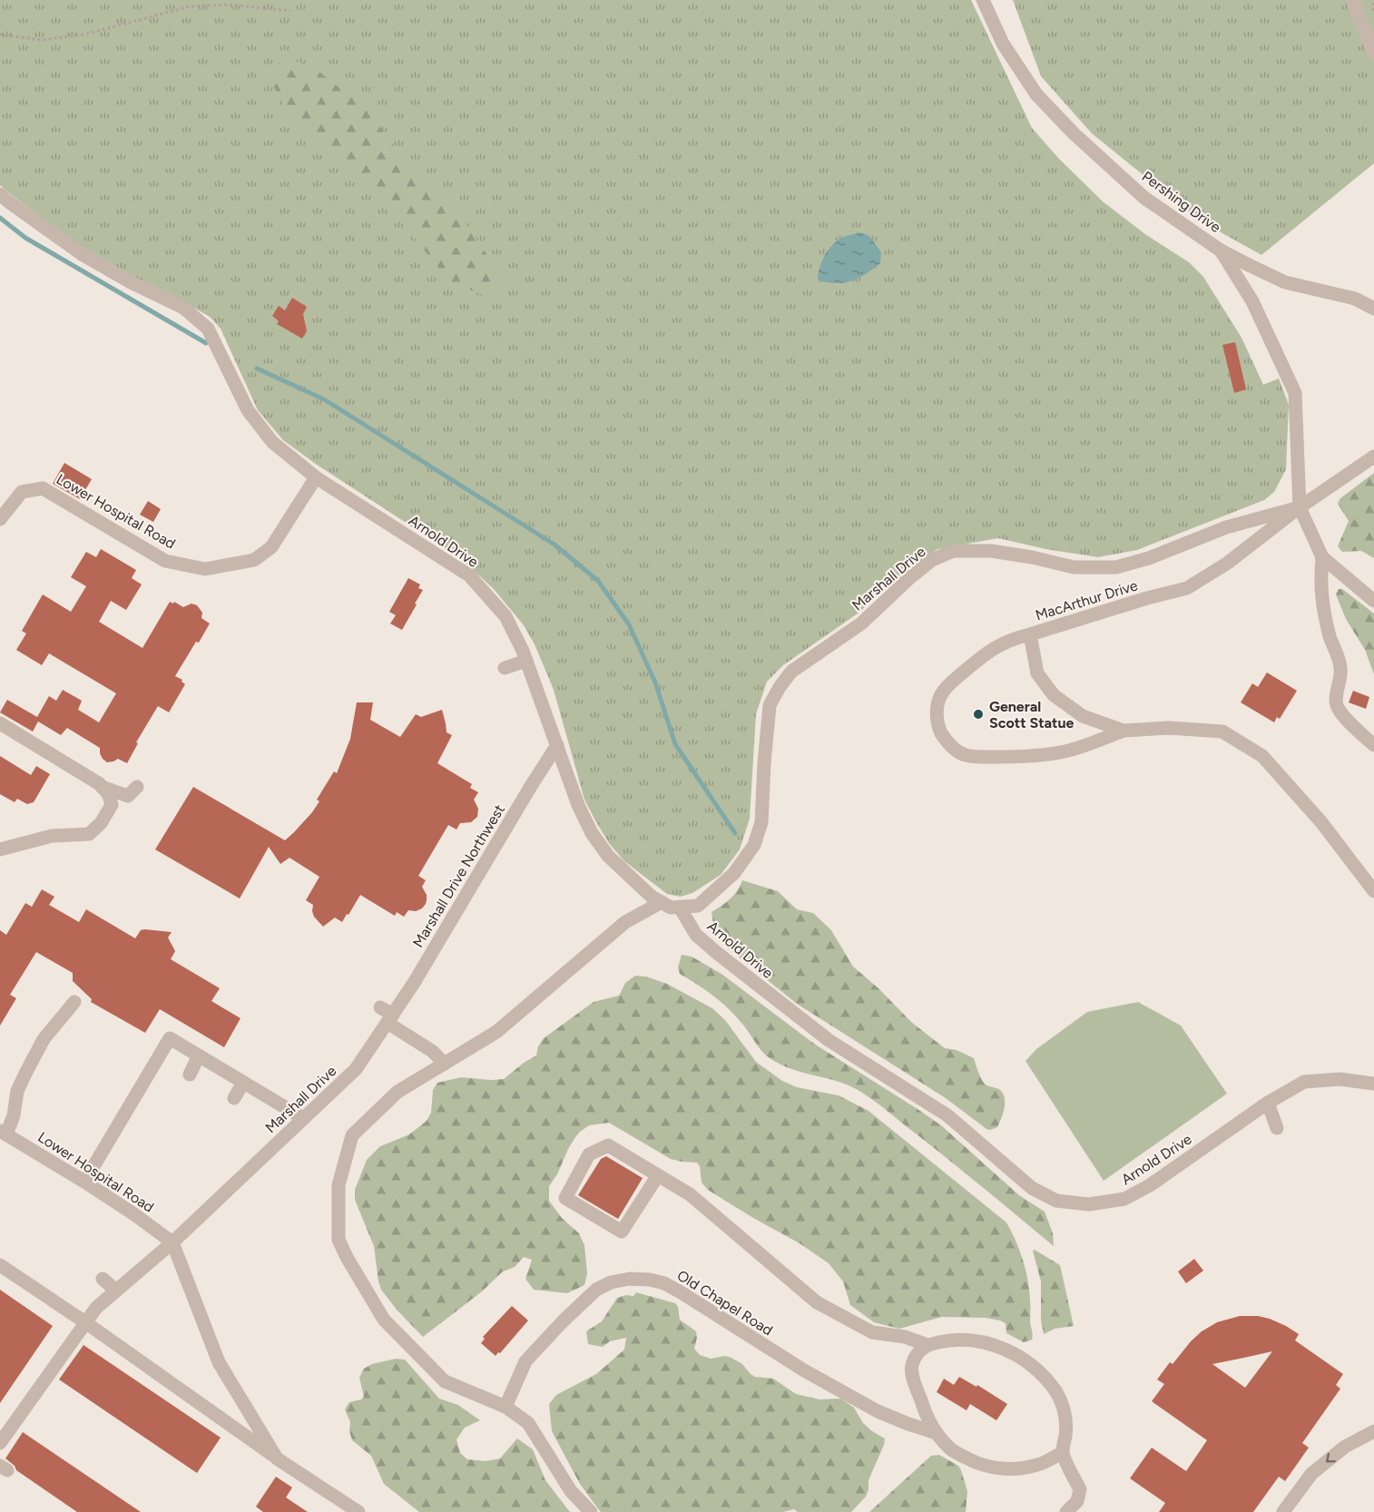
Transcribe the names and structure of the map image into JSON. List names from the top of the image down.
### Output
{
  "streets": {
    "street": [
      "Pershing Drive",
      "Lower Hospital Road",
      "Arnold Drive",
      "Marshall Drive",
      "MacArthur Drive",
      "Marshall Drive Northwest",
      "Old Chapel Road"
    ]
  },
  "crossings": [
    ["Lower Hospital Road", "Arnold Drive"],
    ["Lower Hospital Road", "Marshall Drive"],
    ["Arnold Drive", "Marshall Drive"],
    ["Arnold Drive", "Marshall Drive Northwest"],
    ["Marshall Drive", "MacArthur Drive"],
    ["Marshall Drive", "Marshall Drive Northwest"]
  ],
  "places": ["General Scott Statue"]
}
